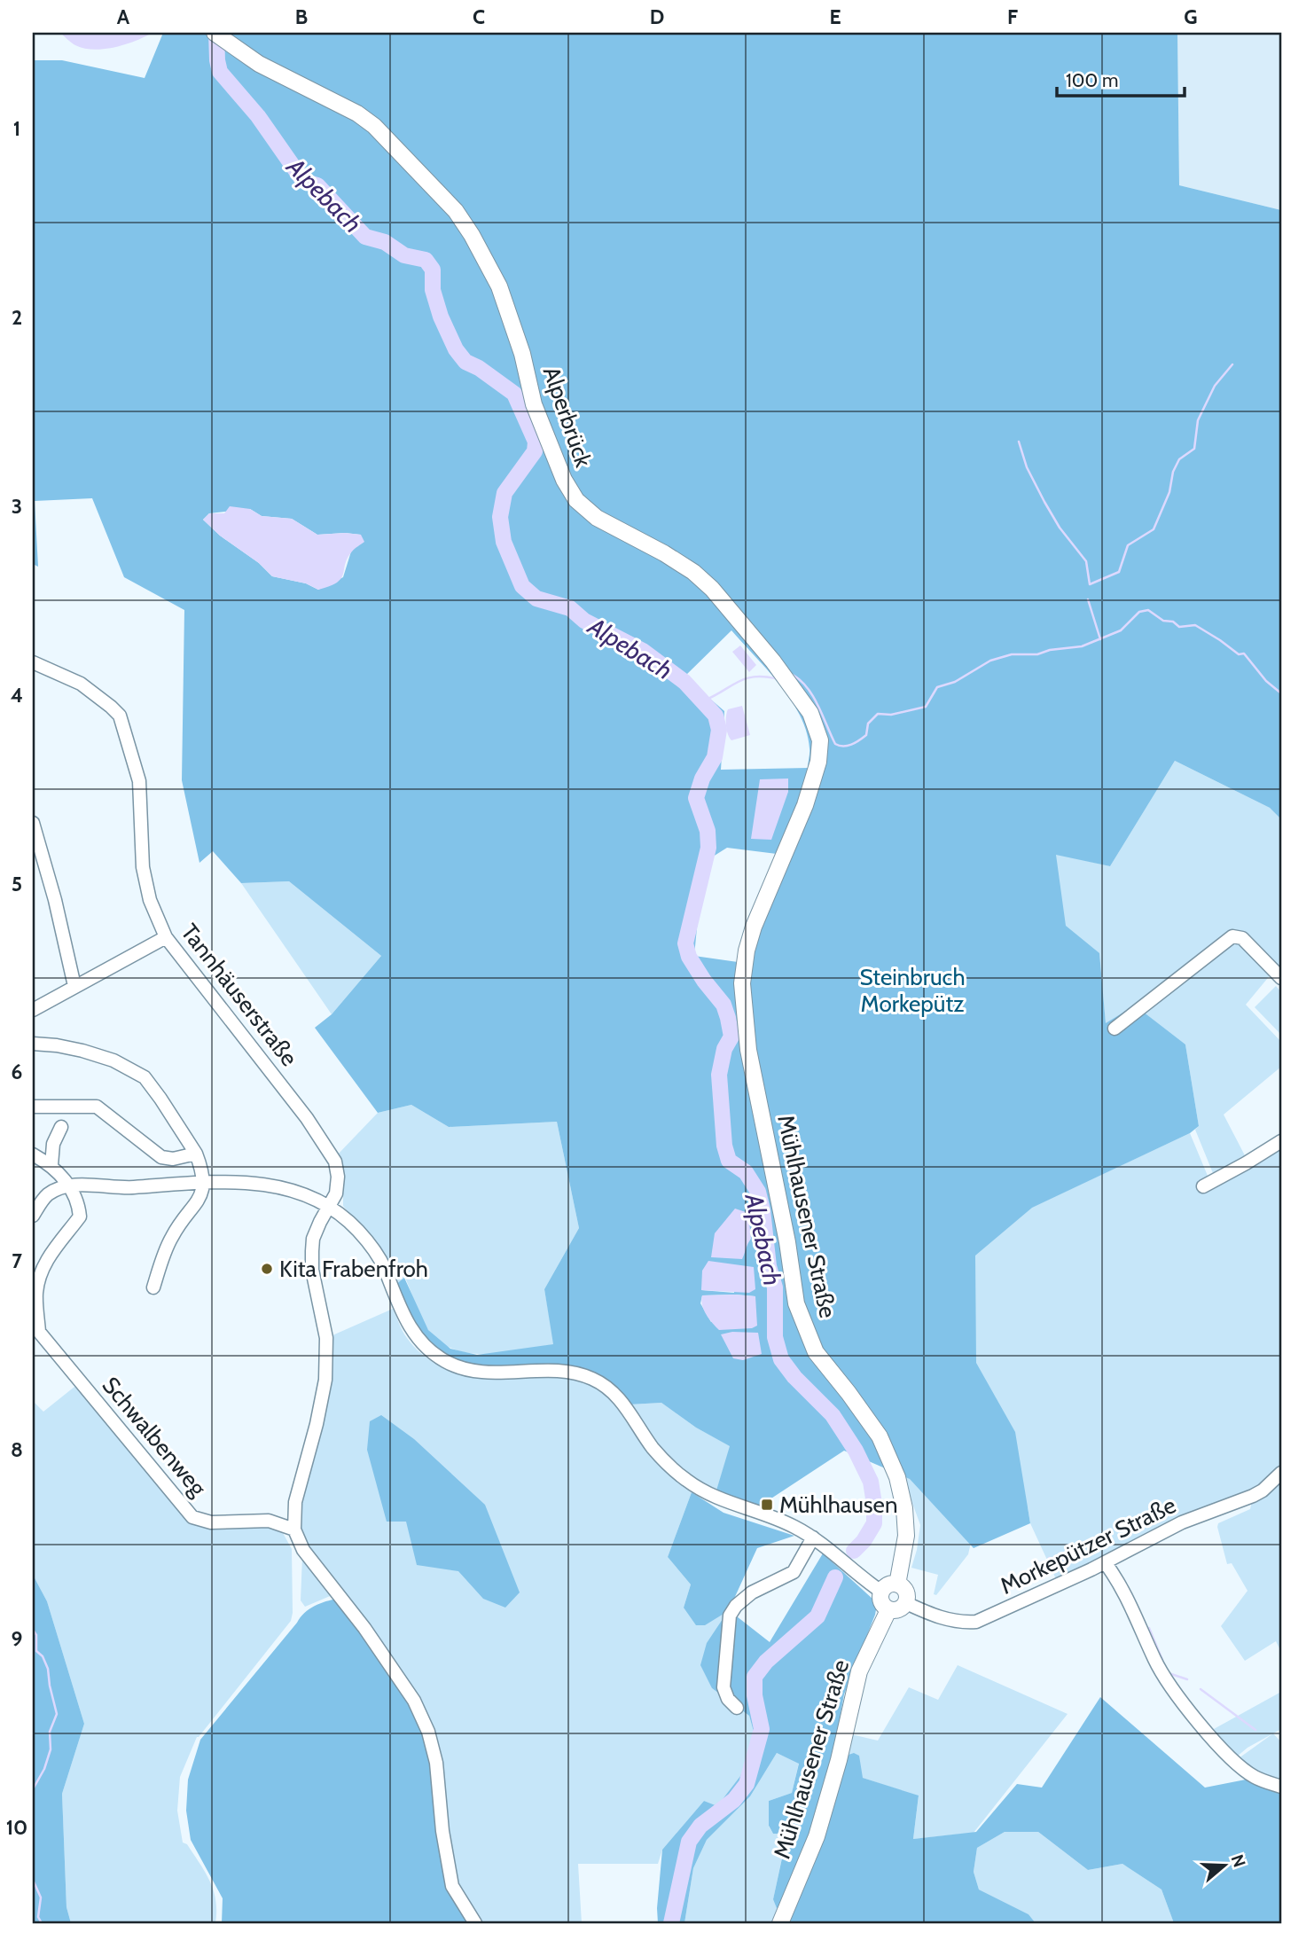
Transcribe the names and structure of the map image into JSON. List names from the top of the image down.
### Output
{
  "streets": {
    "main road": ["Alperbrück", "Mühlhausener Straße"],
    "street": ["Tannhäuserstraße", "Schwalbenweg", "Morkepützer Straße"]
  },
  "crossings": [
    ["Alperbrück", "Mühlhausener Straße"],
    ["Tannhäuserstraße", "Schwalbenweg"],
    ["Mühlhausener Straße", "Morkepützer Straße"]
  ],
  "water": ["Alpebach"],
  "parks": ["Steinbruch Morkepütz"],
  "places": {
    "other": ["Kita Frabenfroh"],
    "transit": ["Mühlhausen"]
  },
  "scale_bar": "100 m",
  "north": "right",
  "grid": {
    "columns": [
      "A",
      "B",
      "C",
      "D",
      "E",
      "F",
      "G"
    ],
    "rows": [
      "1",
      "2",
      "3",
      "4",
      "5",
      "6",
      "7",
      "8",
      "9",
      "10"
    ]
  }
}
